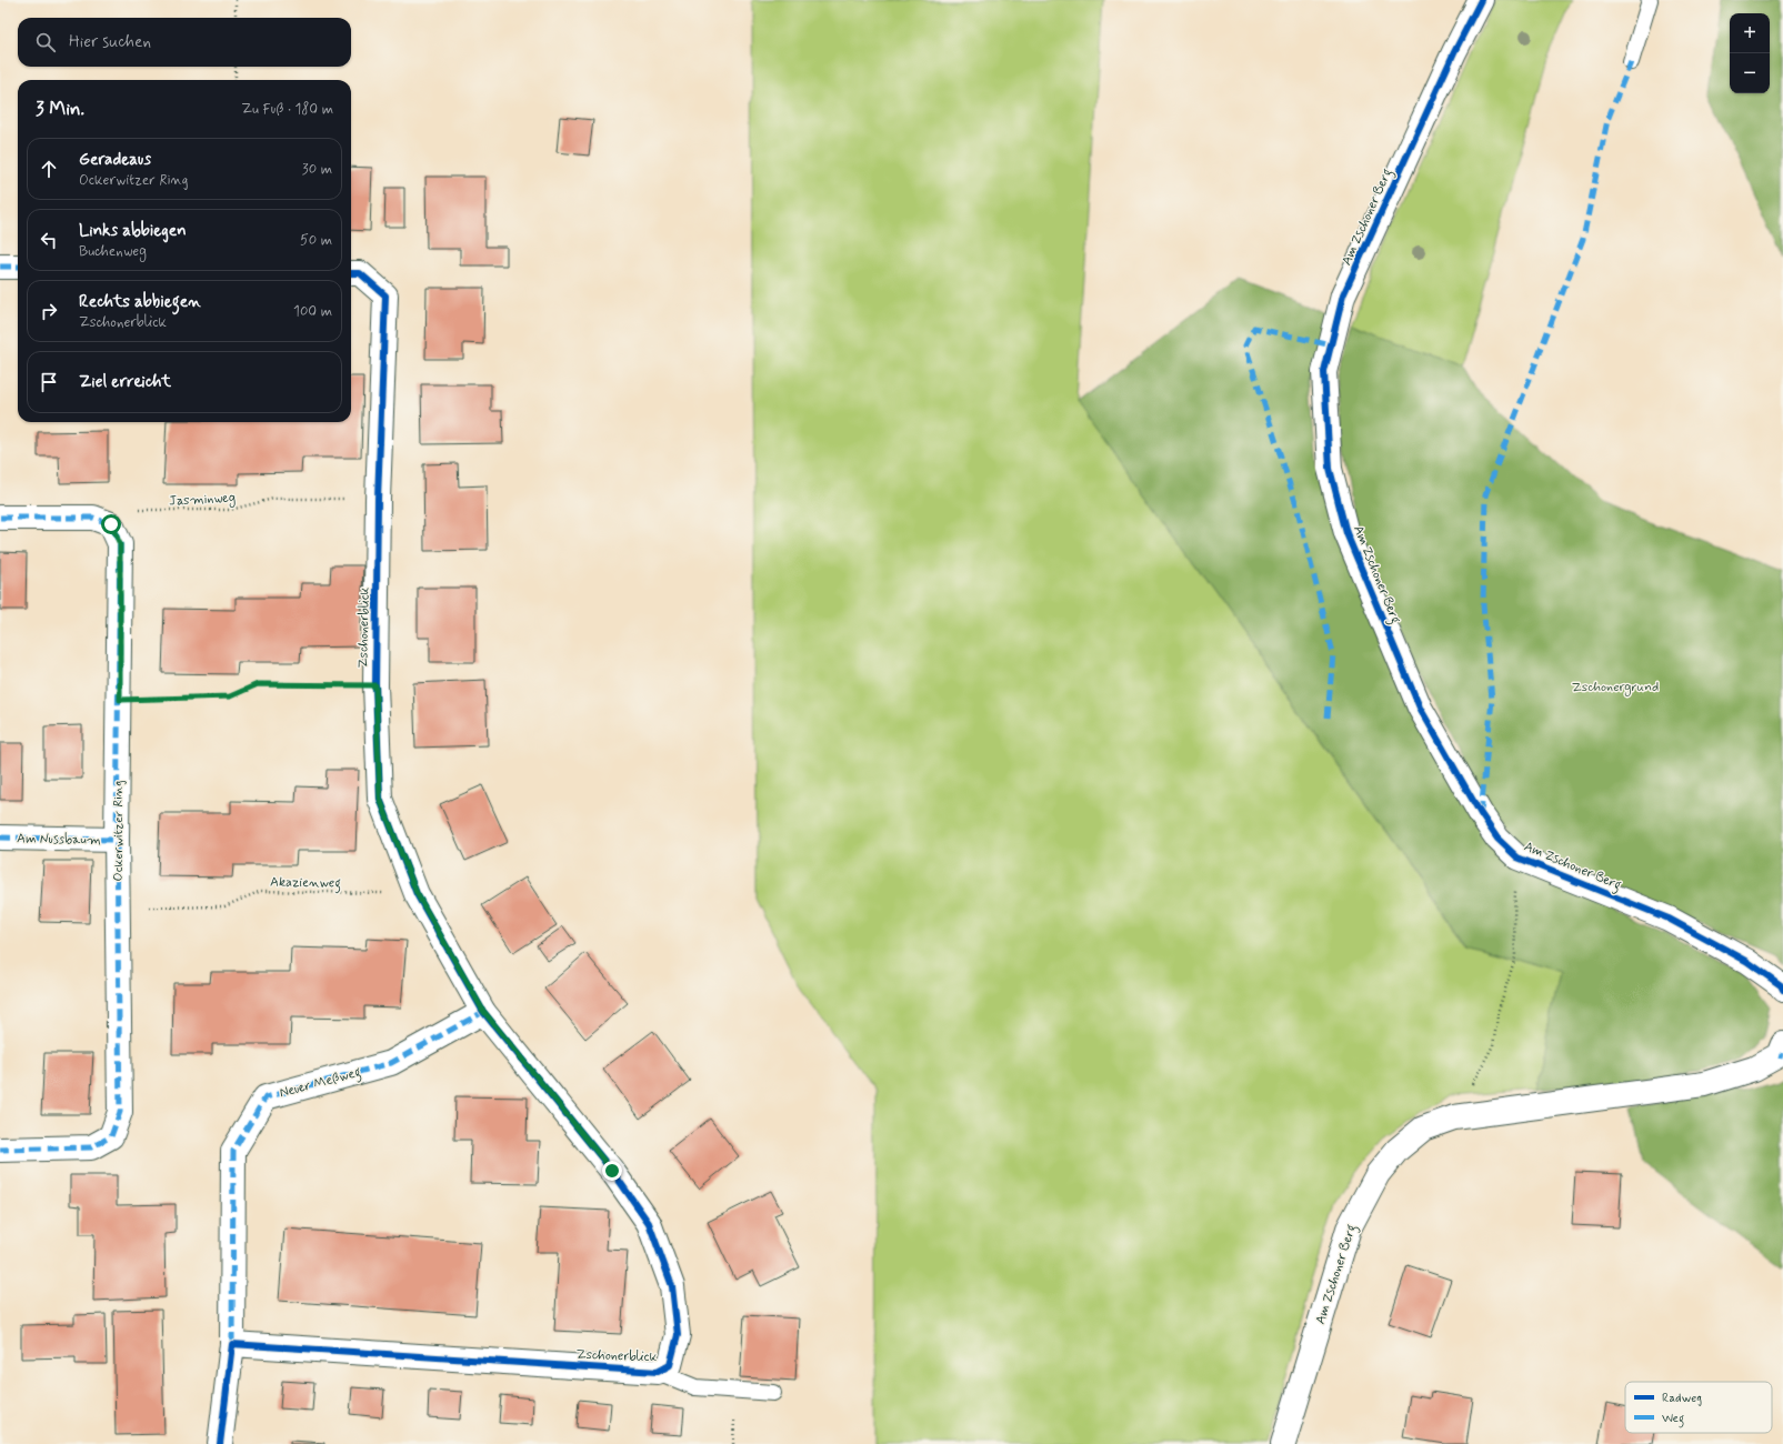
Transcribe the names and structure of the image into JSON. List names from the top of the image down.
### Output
{
  "streets": {
    "street": [
      "Am Zschoner Berg",
      "Zschonerblick",
      "Ockerwitzer Ring",
      "Am Nussbaum",
      "Neuer Meßweg"
    ],
    "path": ["Jasminweg", "Akazienweg"]
  },
  "crossings": [
    ["Jasminweg", "Zschonerblick"],
    ["Jasminweg", "Ockerwitzer Ring"],
    ["Zschonerblick", "Akazienweg"],
    ["Zschonerblick", "Neuer Meßweg"],
    ["Ockerwitzer Ring", "Am Nussbaum"],
    ["Ockerwitzer Ring", "Akazienweg"]
  ],
  "parks": ["Zschonergrund"],
  "legend": ["Radweg", "Weg"],
  "page": {
    "map_buttons": ["+", "−"],
    "search": "Hier suchen",
    "heading": ["3 Min.", "Zu Fuß · 180 m"],
    "list": [
      ["Geradeaus", "Ockerwitzer Ring", "30 m"],
      ["Links abbiegen", "Buchenweg", "50 m"],
      ["Rechts abbiegen", "Zschonerblick", "100 m"],
      "Ziel erreicht"
    ]
  }
}
